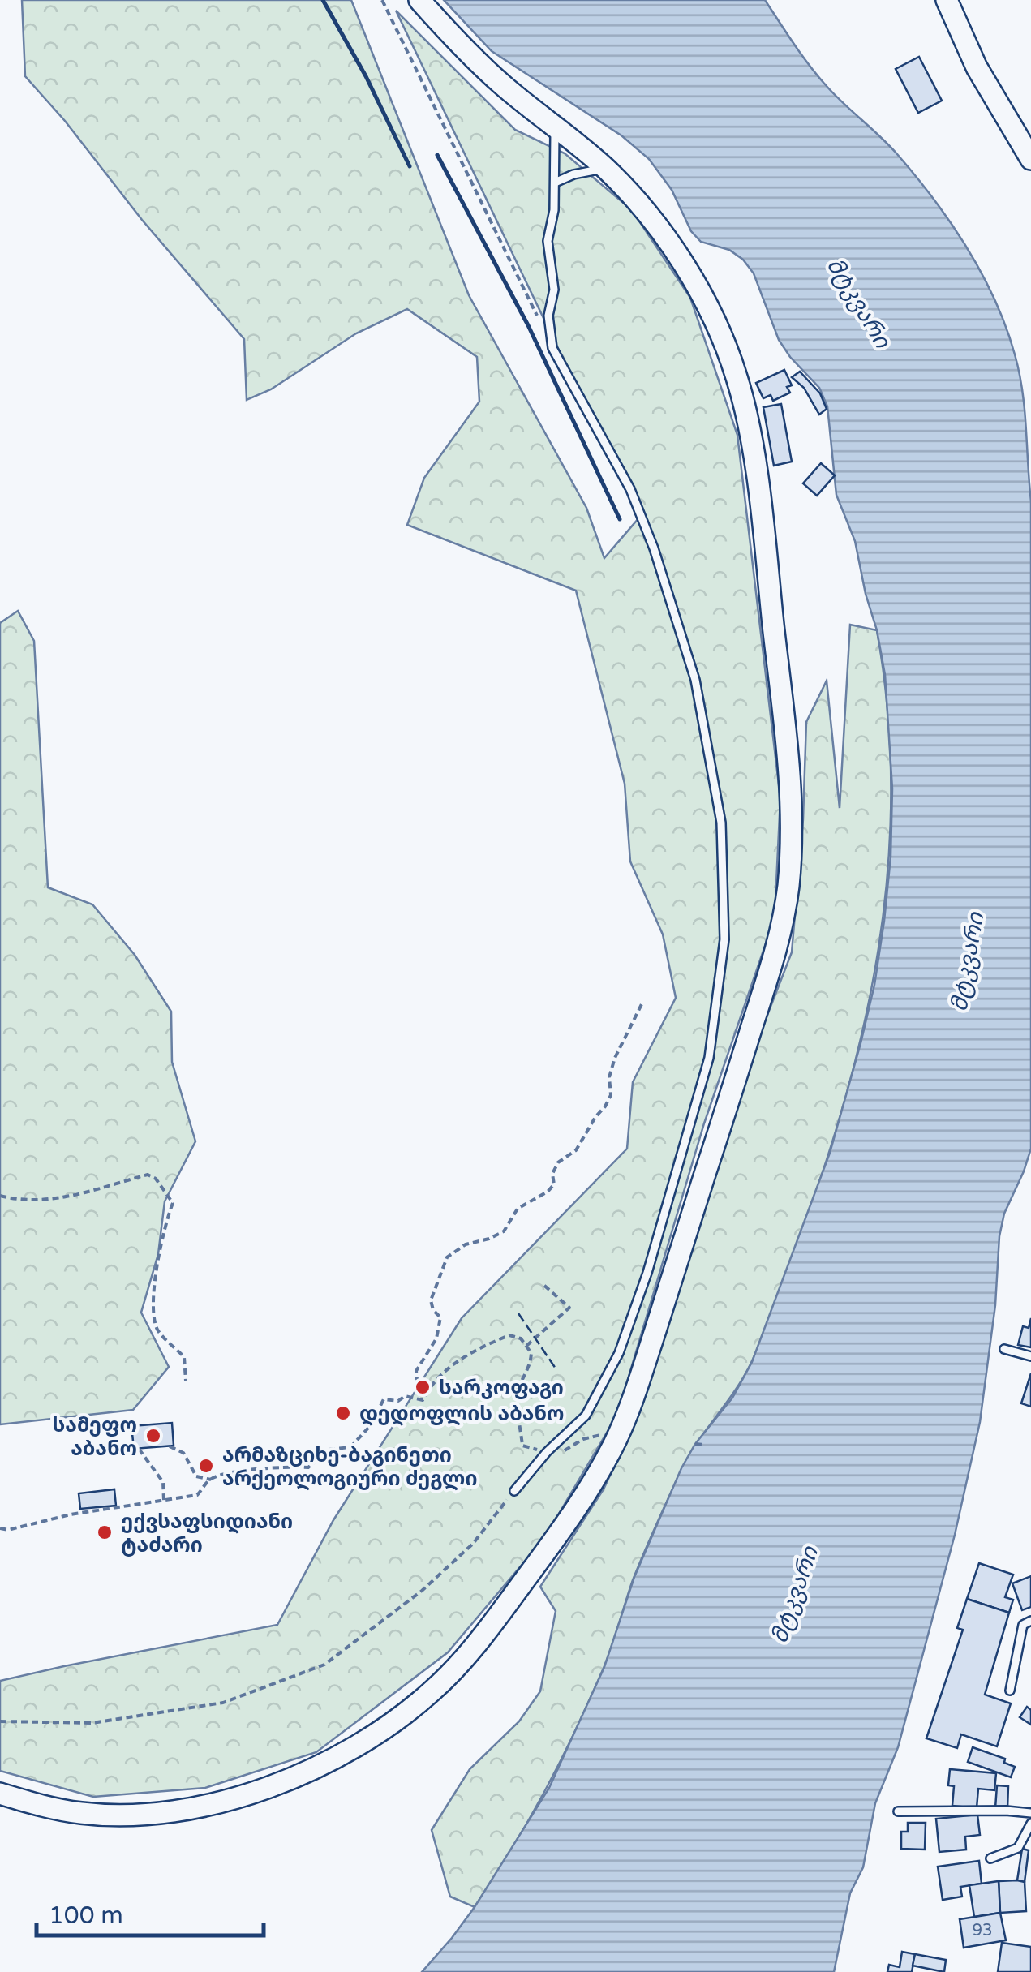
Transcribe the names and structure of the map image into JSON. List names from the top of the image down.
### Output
{
  "water": ["მტკვარი"],
  "places": [
    "სარკოფაგი",
    "დედოფლის აბანო",
    "სამეფო აბანო",
    "არმაზციხე-ბაგინეთი არქეოლოგიური ძეგლი",
    "ექვსაფსიდიანი ტაძარი"
  ],
  "house_numbers": ["93"],
  "scale_bar": "100 m"
}
